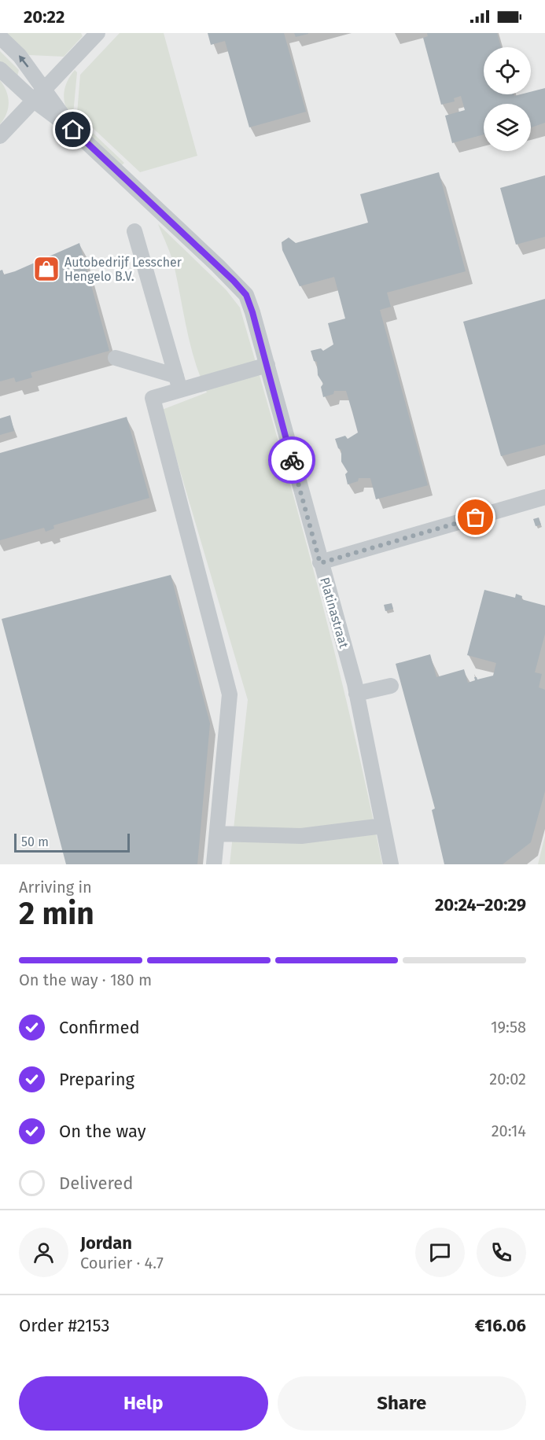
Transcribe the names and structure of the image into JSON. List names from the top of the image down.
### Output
{
  "streets": {
    "street": ["Platinastraat"]
  },
  "places": {
    "shop": ["Autobedrijf Lesscher Hengelo B.V."]
  },
  "scale_bar": "50 m",
  "page": {
    "status": "20:22",
    "scale": "50 m",
    "heading": ["2 min", "Arriving in", "20:24–20:29"],
    "panel": [
      "Jordan",
      "Courier · 4.7",
      "Order #2153",
      "€16.06"
    ],
    "bar": "On the way · 180 m",
    "list": [
      ["Confirmed", "19:58"],
      ["Preparing", "20:02"],
      ["On the way", "20:14"],
      "Delivered"
    ],
    "buttons": ["Help", "Share"]
  }
}
